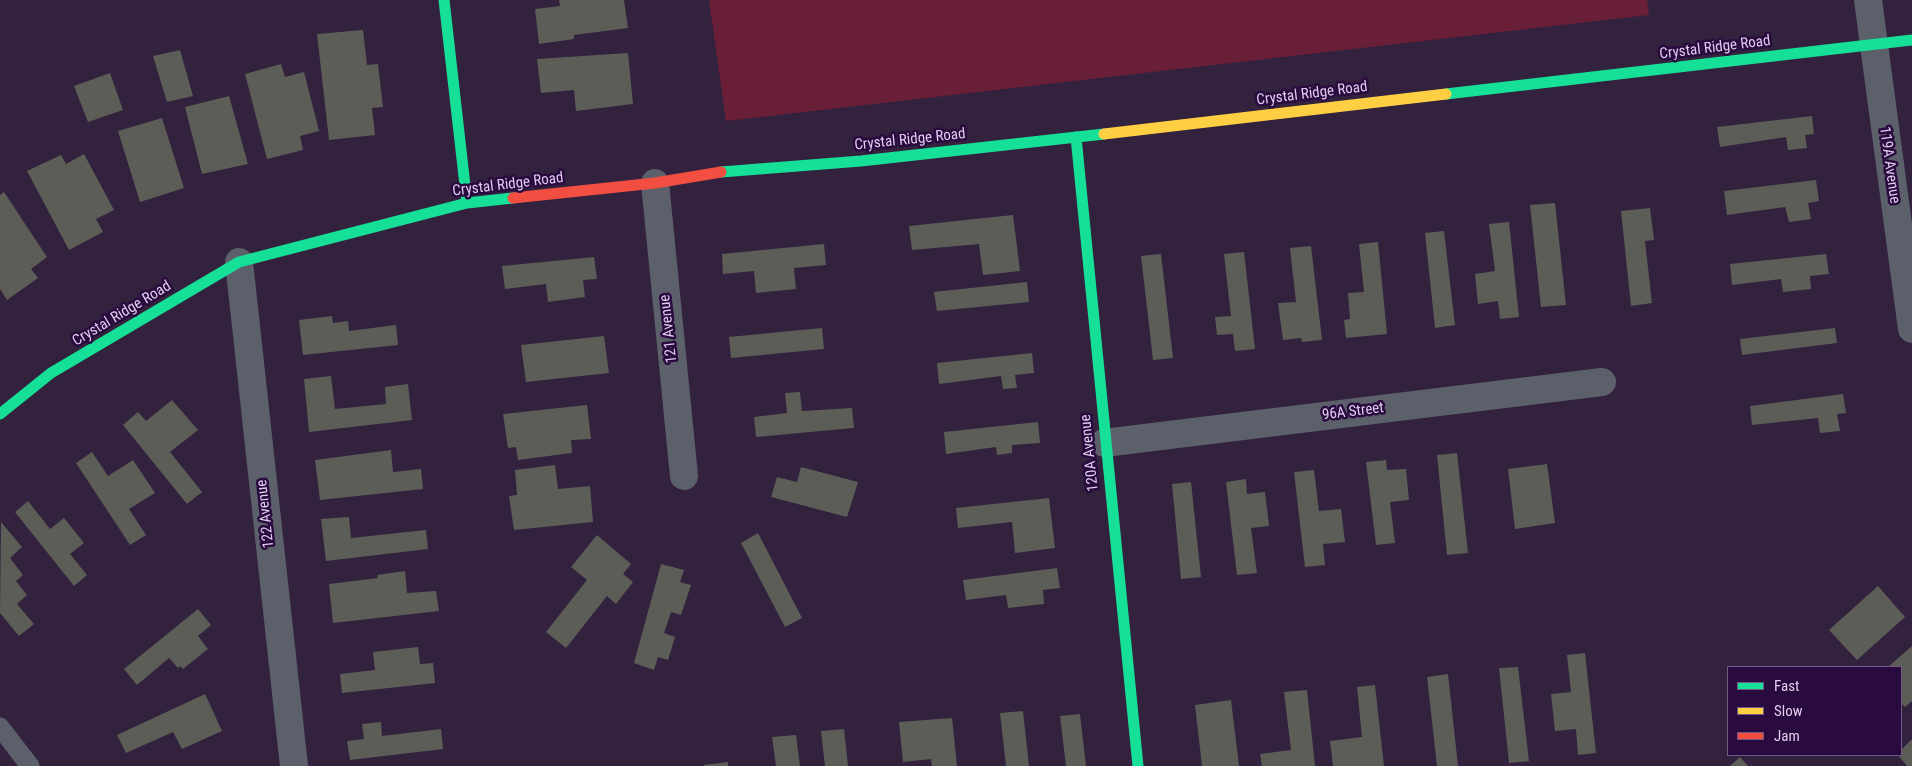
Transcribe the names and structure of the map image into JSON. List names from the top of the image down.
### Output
{
  "streets": {
    "street": [
      "Crystal Ridge Road",
      "119A Avenue",
      "121 Avenue",
      "96A Street",
      "120A Avenue",
      "122 Avenue"
    ]
  },
  "crossings": [
    ["Crystal Ridge Road", "119A Avenue"],
    ["Crystal Ridge Road", "121 Avenue"],
    ["Crystal Ridge Road", "120A Avenue"],
    ["Crystal Ridge Road", "122 Avenue"],
    ["96A Street", "120A Avenue"]
  ],
  "legend": ["Fast", "Slow", "Jam"]
}
